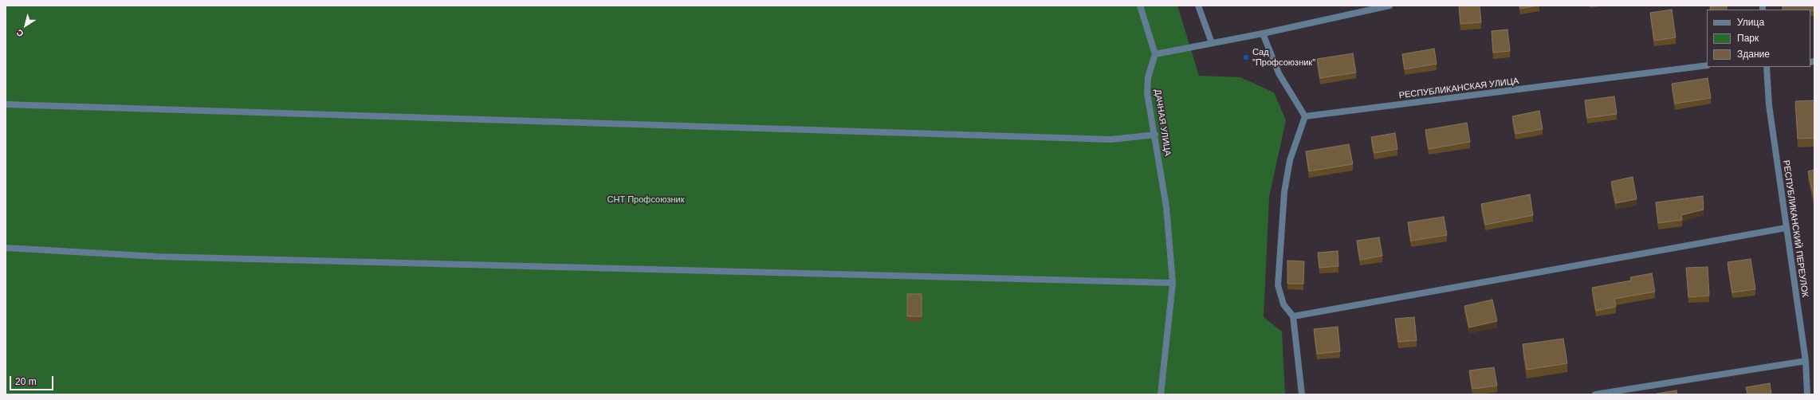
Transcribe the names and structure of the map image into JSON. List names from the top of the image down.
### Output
{
  "streets": {
    "street": ["РЕСПУБЛИКАНСКАЯ УЛИЦА", "ДАЧНАЯ УЛИЦА", "РЕСПУБЛИКАНСКИЙ ПЕРЕУЛОК"]
  },
  "parks": ["СНТ Профсоюзник"],
  "places": ["Сад \"Профсоюзник\""],
  "legend": ["Улица", "Парк", "Здание"],
  "scale_bar": "20 m",
  "north": "bottom left"
}
